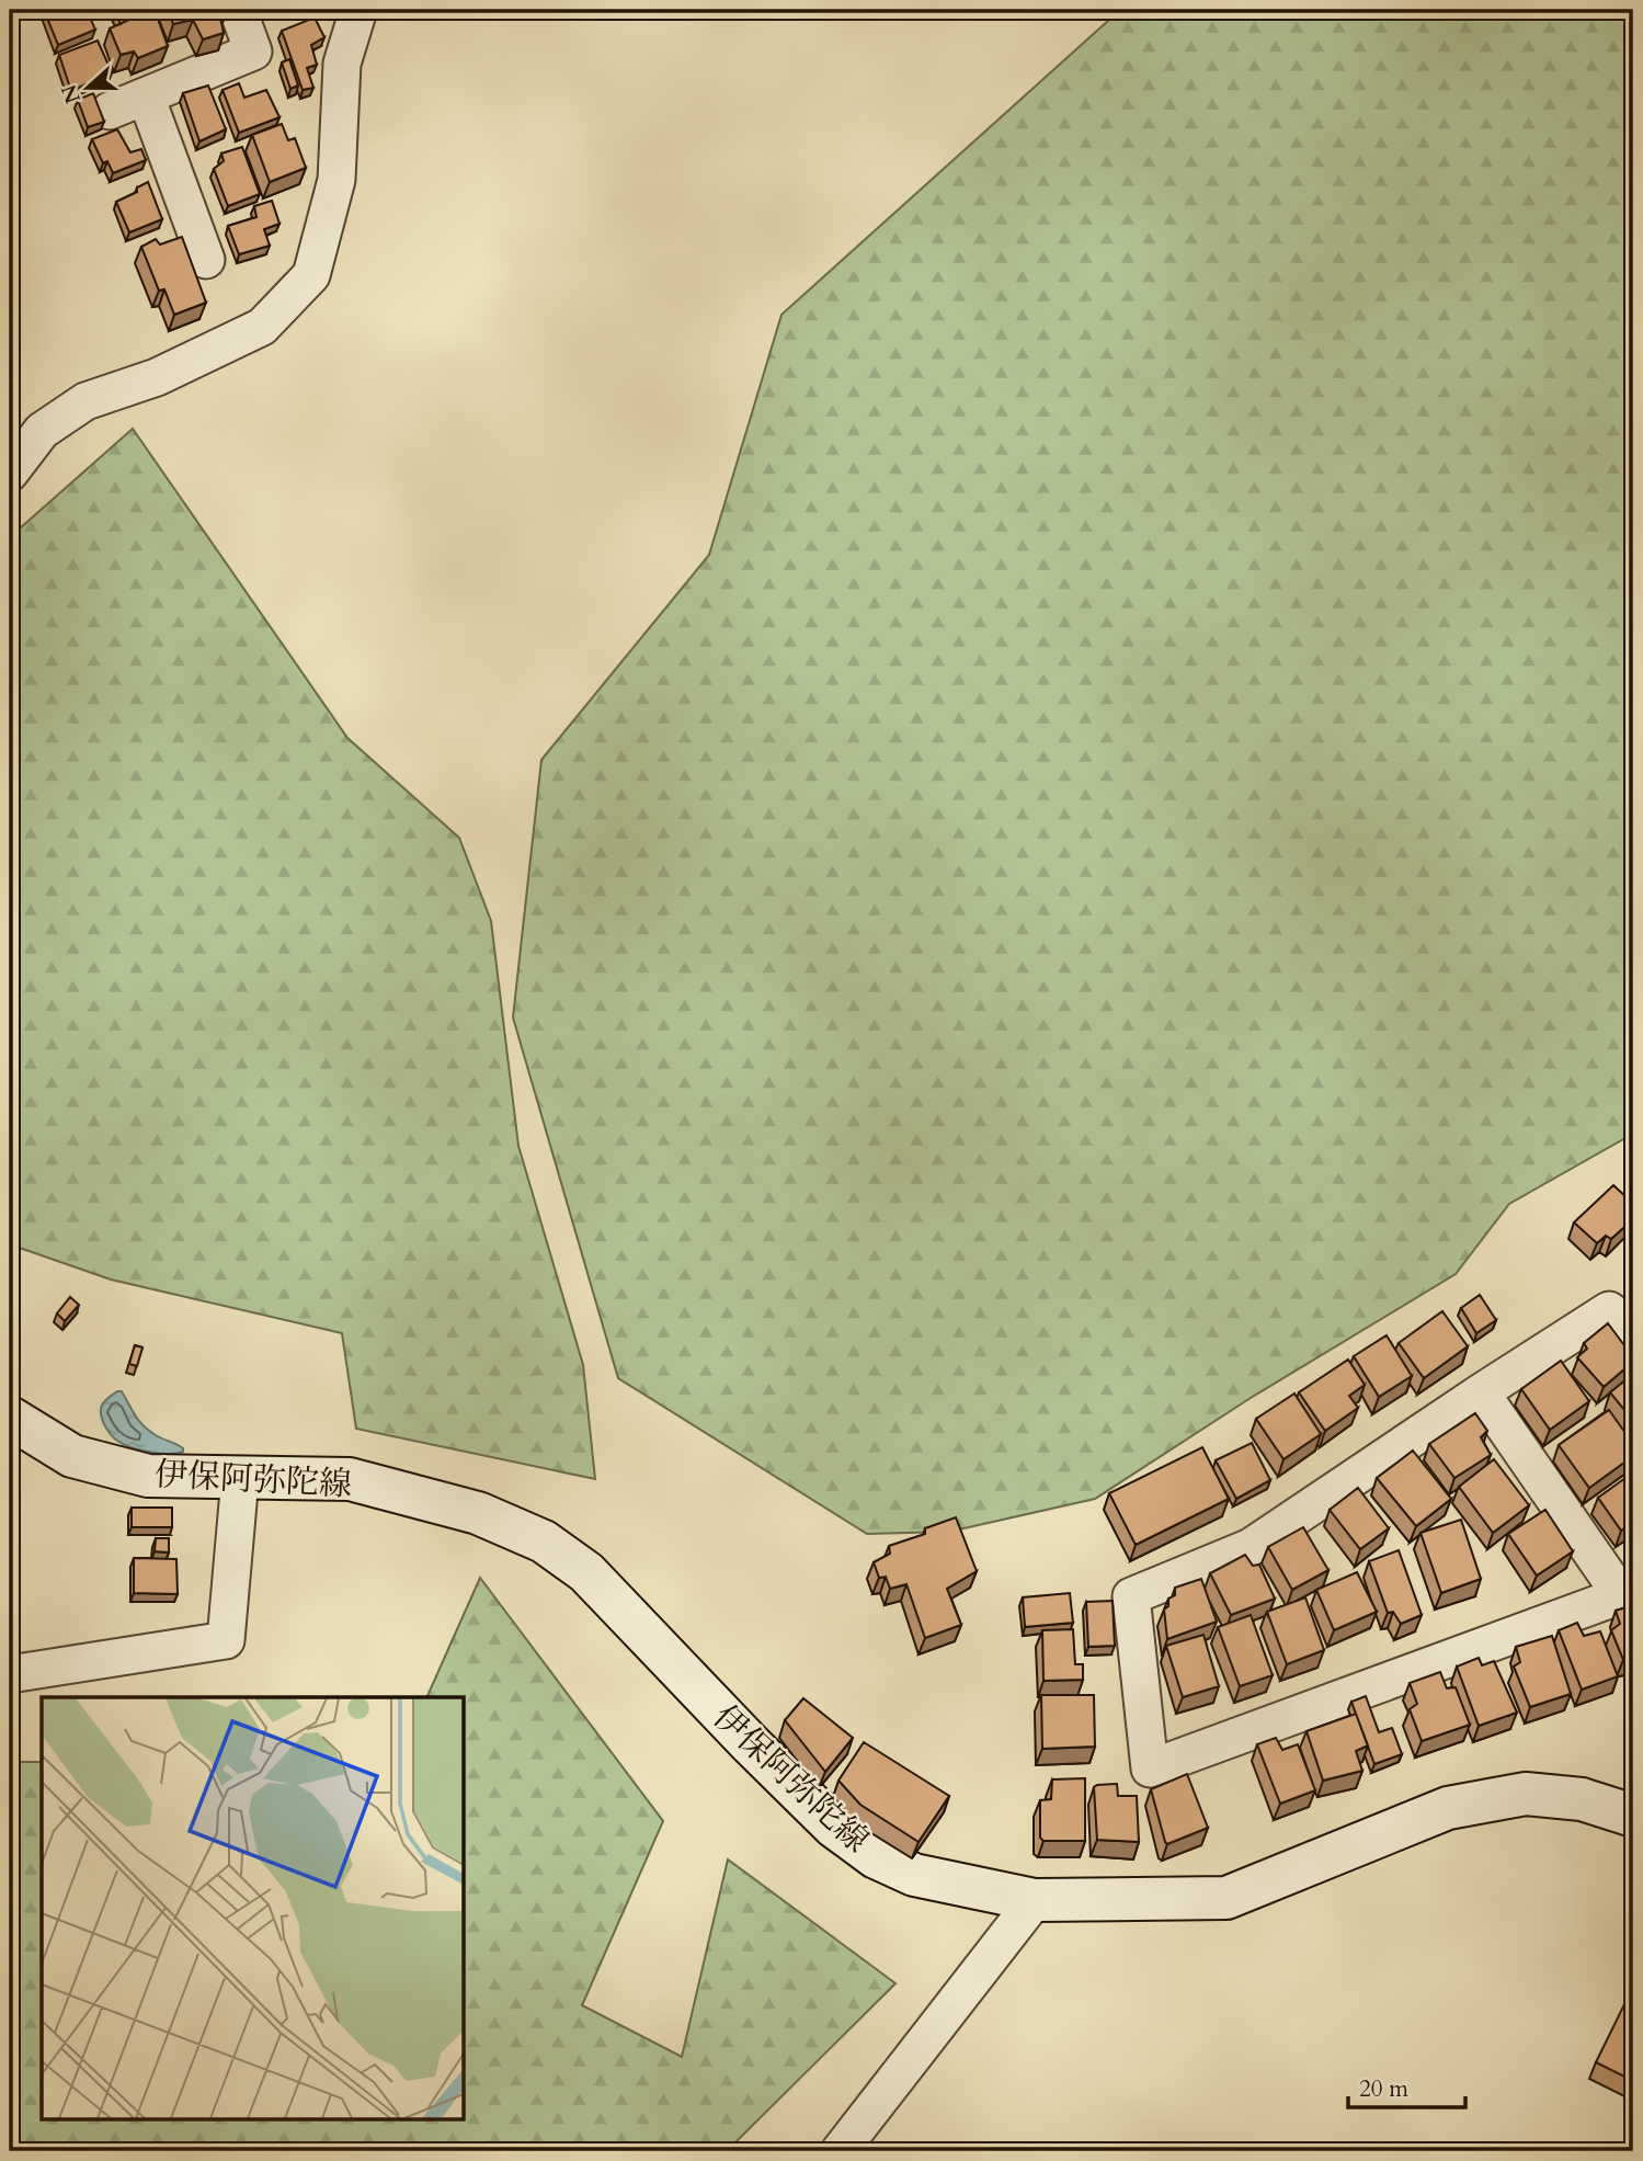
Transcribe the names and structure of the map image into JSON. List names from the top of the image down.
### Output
{
  "streets": {
    "main road": ["伊保阿弥陀線"]
  },
  "scale_bar": "20 m",
  "north": "left"
}
